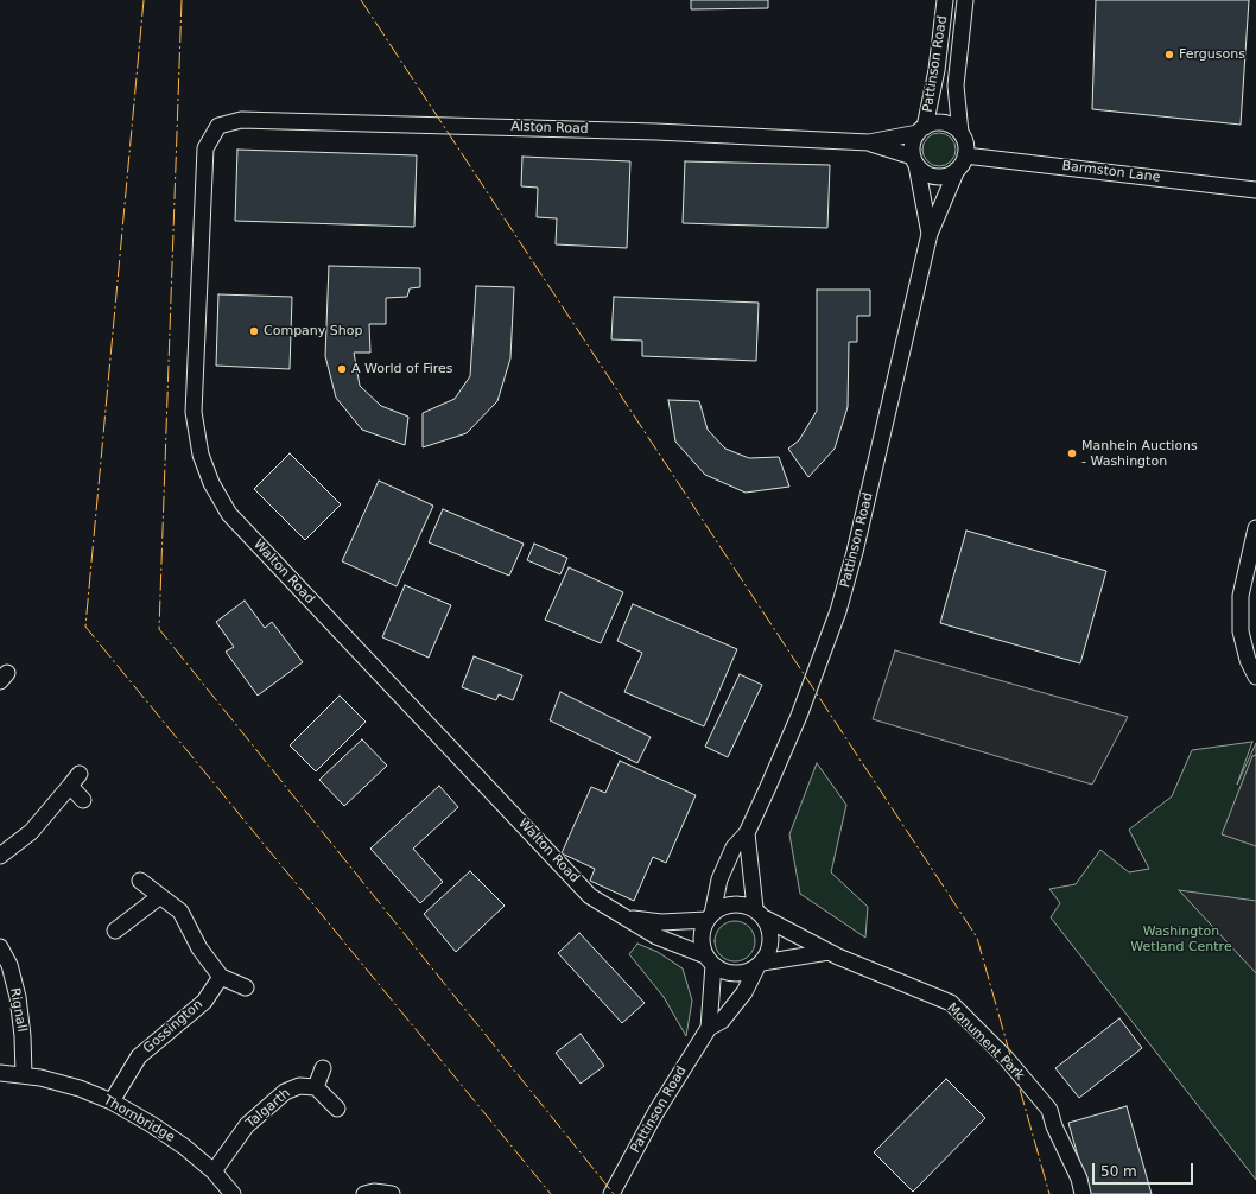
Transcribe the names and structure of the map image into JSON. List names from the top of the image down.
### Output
{
  "streets": {
    "street": [
      "Pattinson Road",
      "Alston Road",
      "Barmston Lane",
      "Walton Road",
      "Rignall",
      "Gossington",
      "Monument Park",
      "Talgarth",
      "Thornbridge"
    ]
  },
  "crossings": [
    ["Pattinson Road", "Alston Road"],
    ["Pattinson Road", "Barmston Lane"],
    ["Pattinson Road", "Walton Road"],
    ["Pattinson Road", "Monument Park"],
    ["Alston Road", "Barmston Lane"],
    ["Alston Road", "Walton Road"],
    ["Walton Road", "Monument Park"],
    ["Rignall", "Thornbridge"],
    ["Gossington", "Thornbridge"],
    ["Talgarth", "Thornbridge"]
  ],
  "parks": ["Washington Wetland Centre"],
  "places": [
    "Fergusons",
    "Company Shop",
    "A World of Fires",
    "Manhein Auctions - Washington"
  ],
  "scale_bar": "50 m"
}
